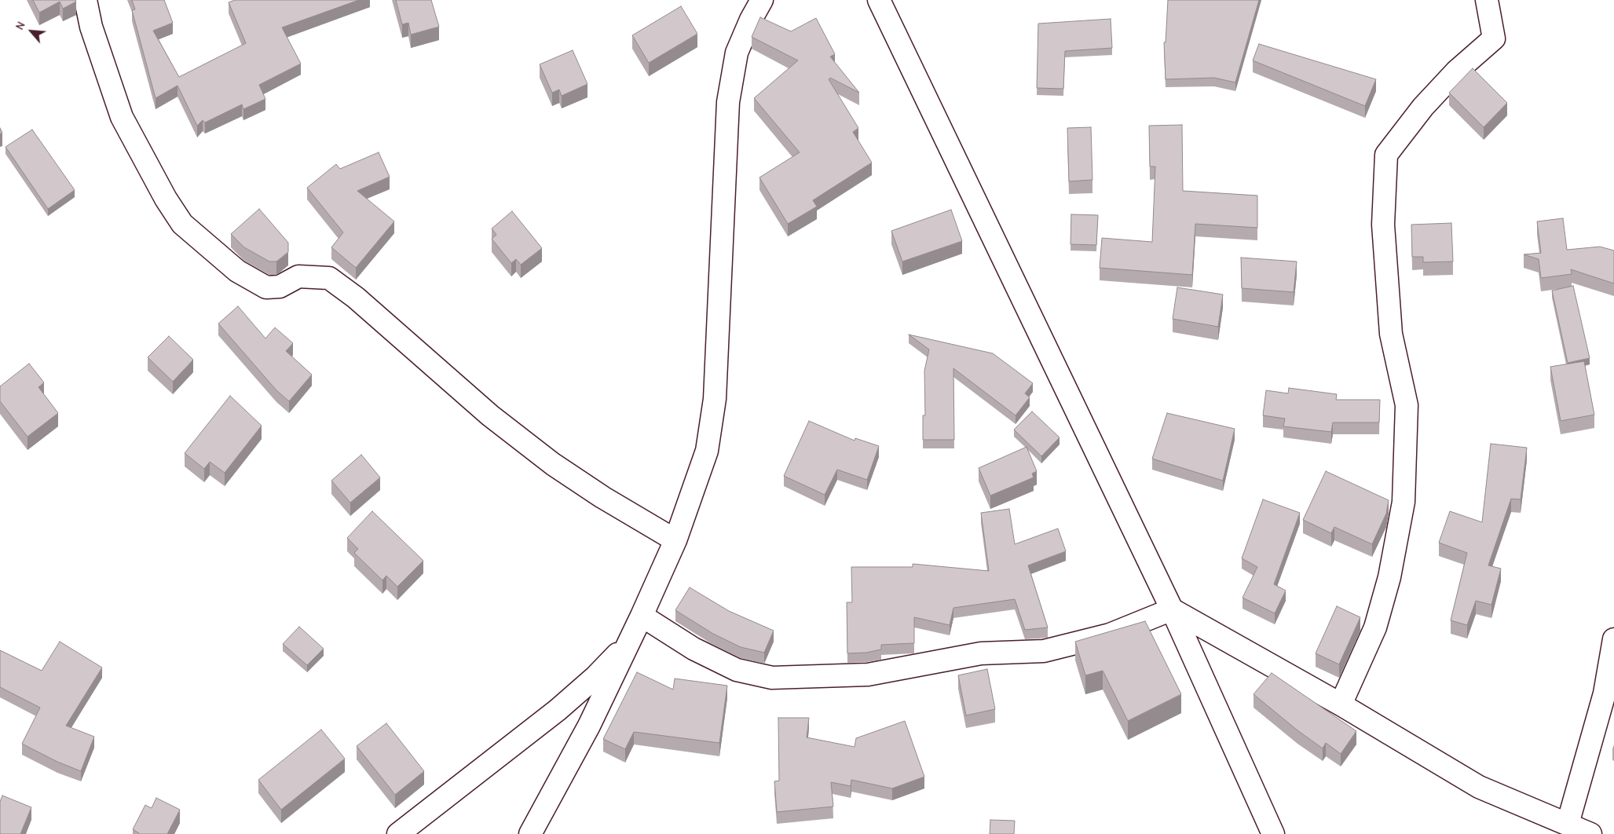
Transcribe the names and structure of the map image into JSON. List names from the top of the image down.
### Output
{
  "north": "top left"
}
